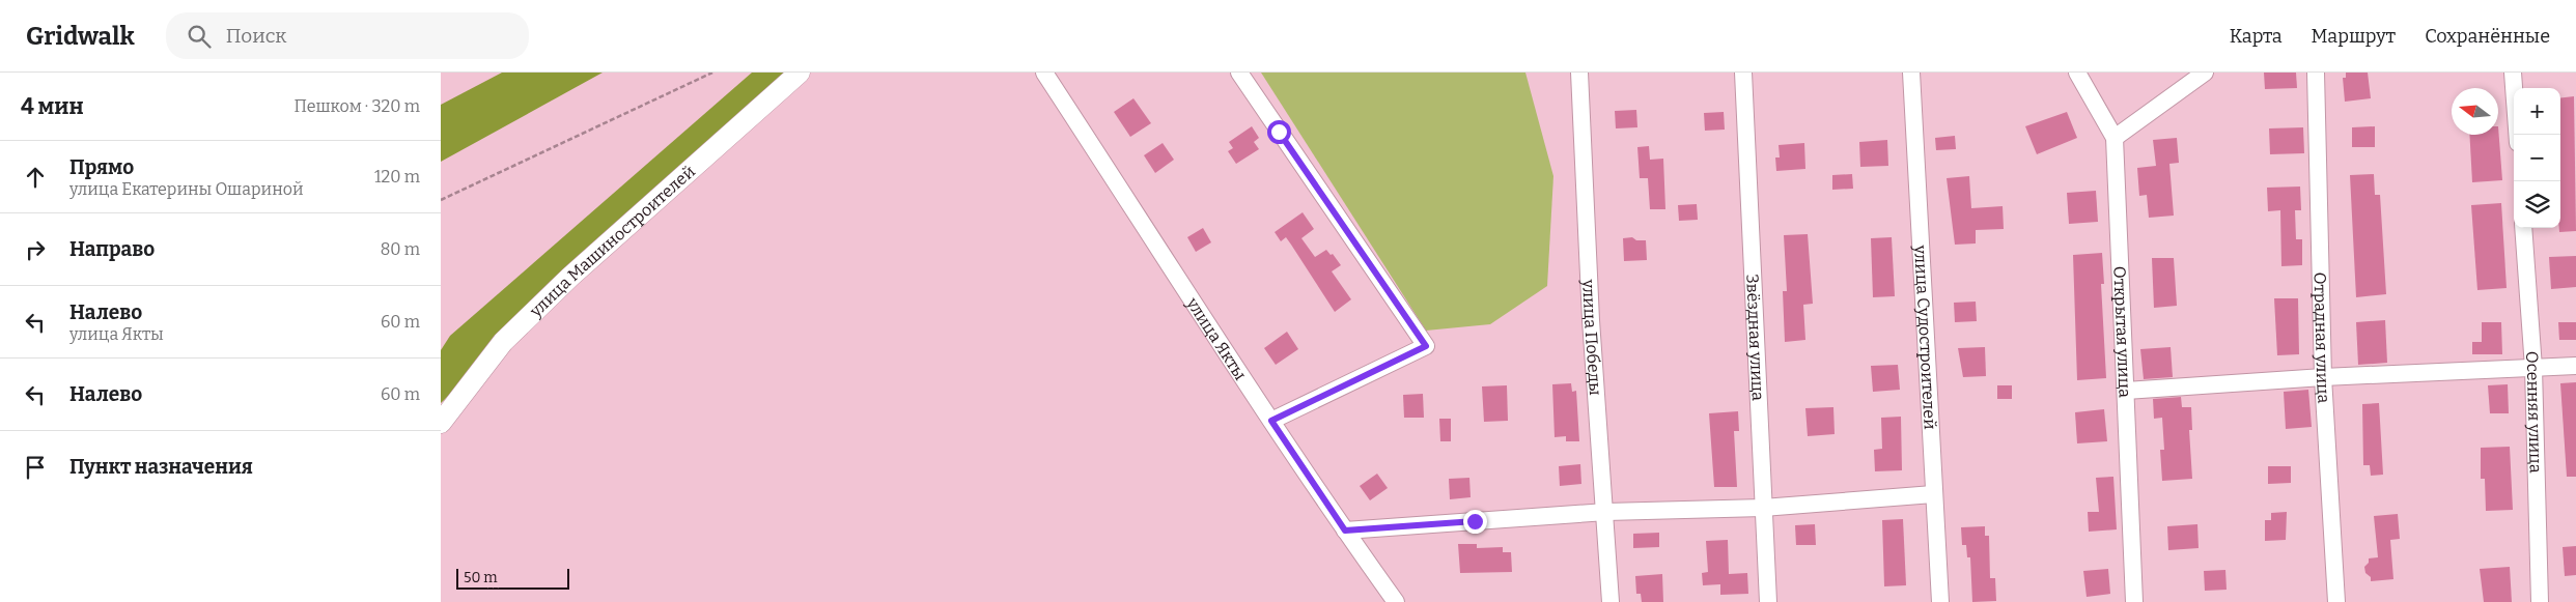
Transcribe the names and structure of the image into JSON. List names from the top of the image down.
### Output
{
  "streets": {
    "street": [
      "улица Машиностроителей",
      "Открытая улица",
      "улица Победы",
      "Звёздная улица",
      "улица Судостроителей",
      "Отрадная улица",
      "улица Якты",
      "Осенняя улица"
    ]
  },
  "scale_bar": "50 m",
  "north": "left",
  "page": {
    "header": "Gridwalk",
    "search": "Поиск",
    "nav": ["Карта", "Маршрут", "Сохранённые"],
    "heading": ["4 мин", "Пешком · 320 m"],
    "map_buttons": ["+", "−"],
    "list": [
      ["Прямо", "улица Екатерины Ошариной", "120 m"],
      ["Направо", "80 m"],
      ["Налево", "улица Якты", "60 m"],
      ["Налево", "60 m"],
      "Пункт назначения"
    ],
    "scale": "50 m"
  }
}
